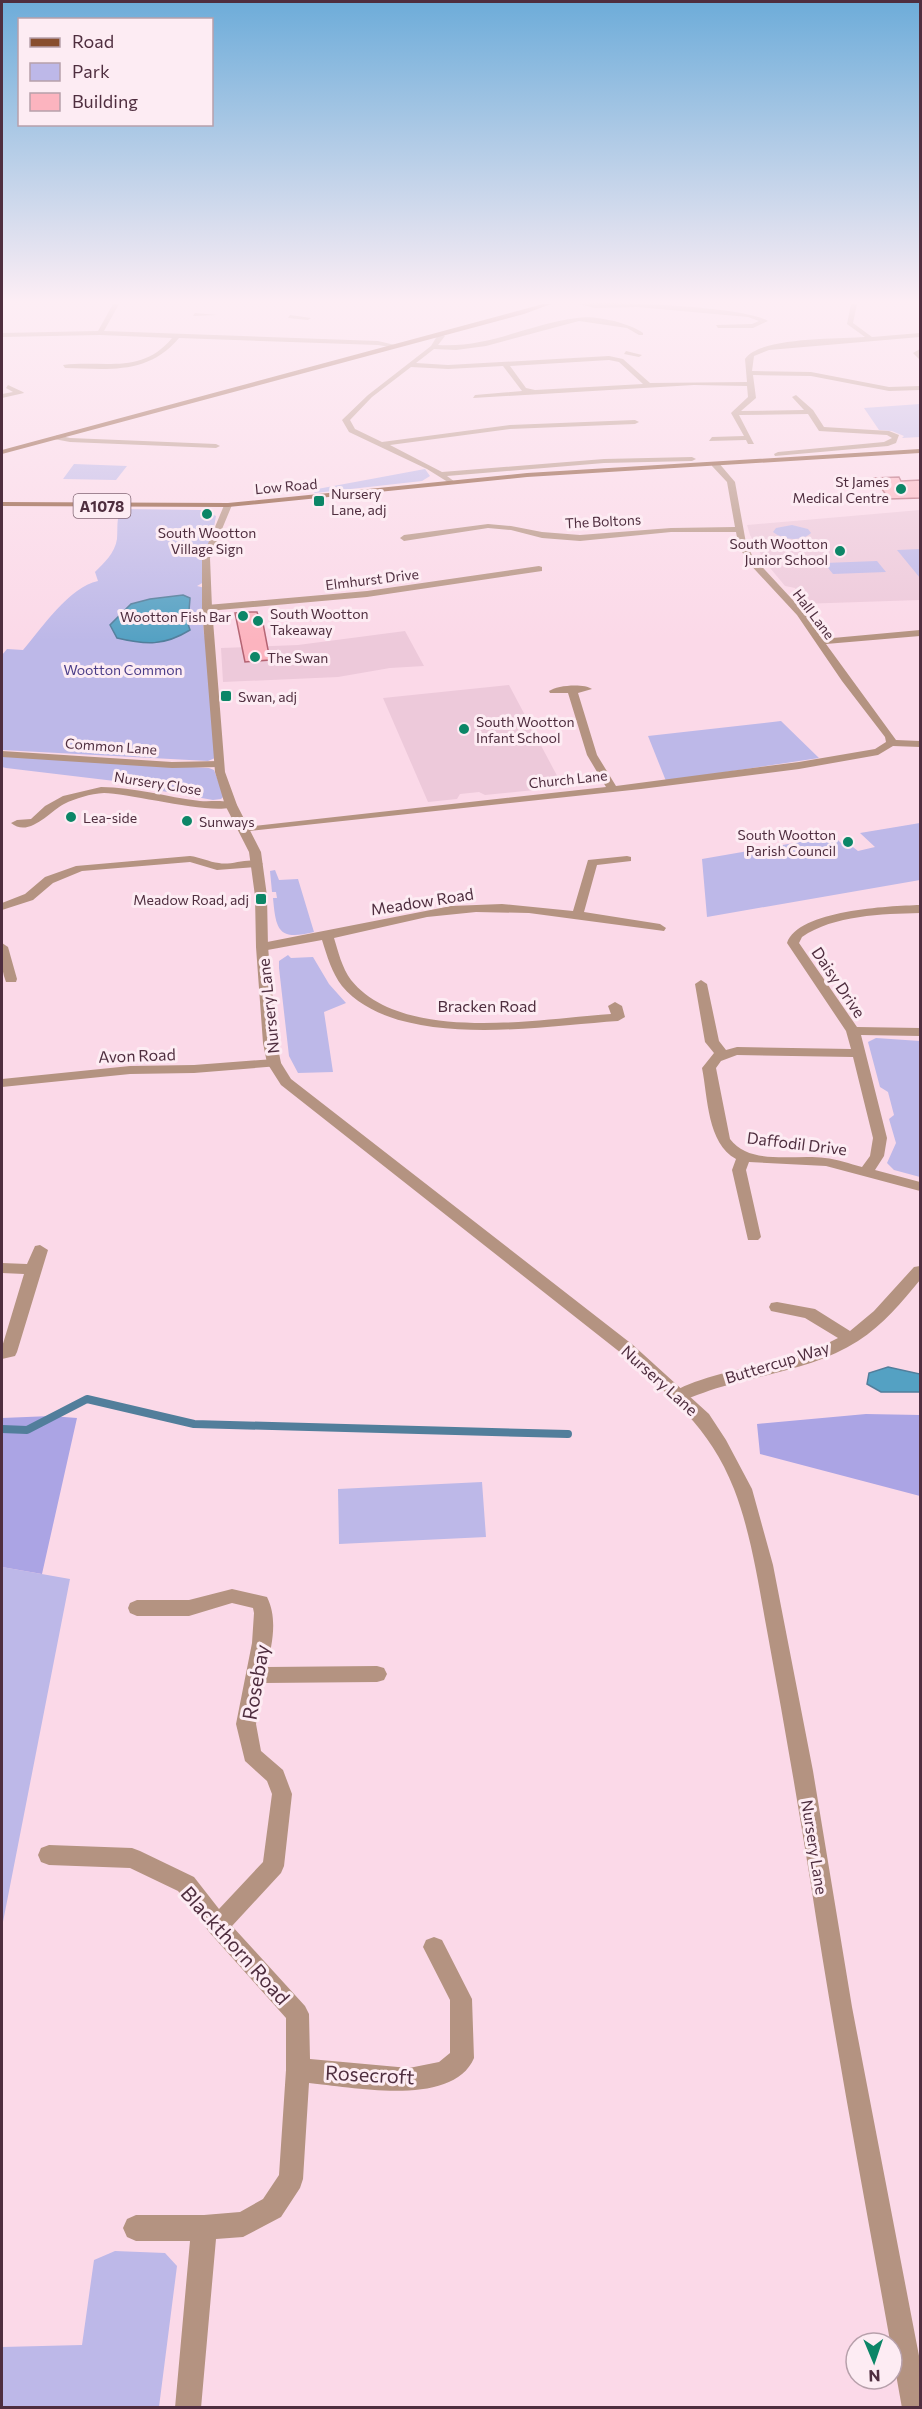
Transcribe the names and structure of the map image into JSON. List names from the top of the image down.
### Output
{
  "streets": {
    "main road": ["Low Road", "A1078"],
    "street": [
      "The Boltons",
      "Elmhurst Drive",
      "Hall Lane",
      "Common Lane",
      "Church Lane",
      "Nursery Close",
      "Meadow Road",
      "Daisy Drive",
      "Bracken Road",
      "Nursery Lane",
      "Avon Road",
      "Daffodil Drive",
      "Buttercup Way",
      "Rosebay",
      "Blackthorn Road",
      "Rosecroft"
    ]
  },
  "crossings": [
    ["Low Road", "A1078"],
    ["Low Road", "Hall Lane"],
    ["Low Road", "Nursery Lane"],
    ["A1078", "Hall Lane"],
    ["The Boltons", "Hall Lane"],
    ["Elmhurst Drive", "Nursery Lane"],
    ["Hall Lane", "Church Lane"],
    ["Common Lane", "Nursery Lane"],
    ["Church Lane", "Nursery Lane"],
    ["Nursery Close", "Nursery Lane"],
    ["Meadow Road", "Bracken Road"],
    ["Meadow Road", "Nursery Lane"],
    ["Daisy Drive", "Daffodil Drive"],
    ["Nursery Lane", "Avon Road"],
    ["Nursery Lane", "Buttercup Way"],
    ["Rosebay", "Blackthorn Road"],
    ["Blackthorn Road", "Rosecroft"]
  ],
  "parks": ["Wootton Common"],
  "places": {
    "other": [
      "St James Medical Centre",
      "South Wootton Village Sign",
      "South Wootton Junior School",
      "Wootton Fish Bar",
      "South Wootton Takeaway",
      "The Swan",
      "South Wootton Infant School",
      "Lea-side",
      "Sunways",
      "South Wootton Parish Council"
    ],
    "transit": ["Nursery Lane, adj", "Swan, adj", "Meadow Road, adj"]
  },
  "legend": ["Road", "Park", "Building"],
  "north": "bottom"
}
